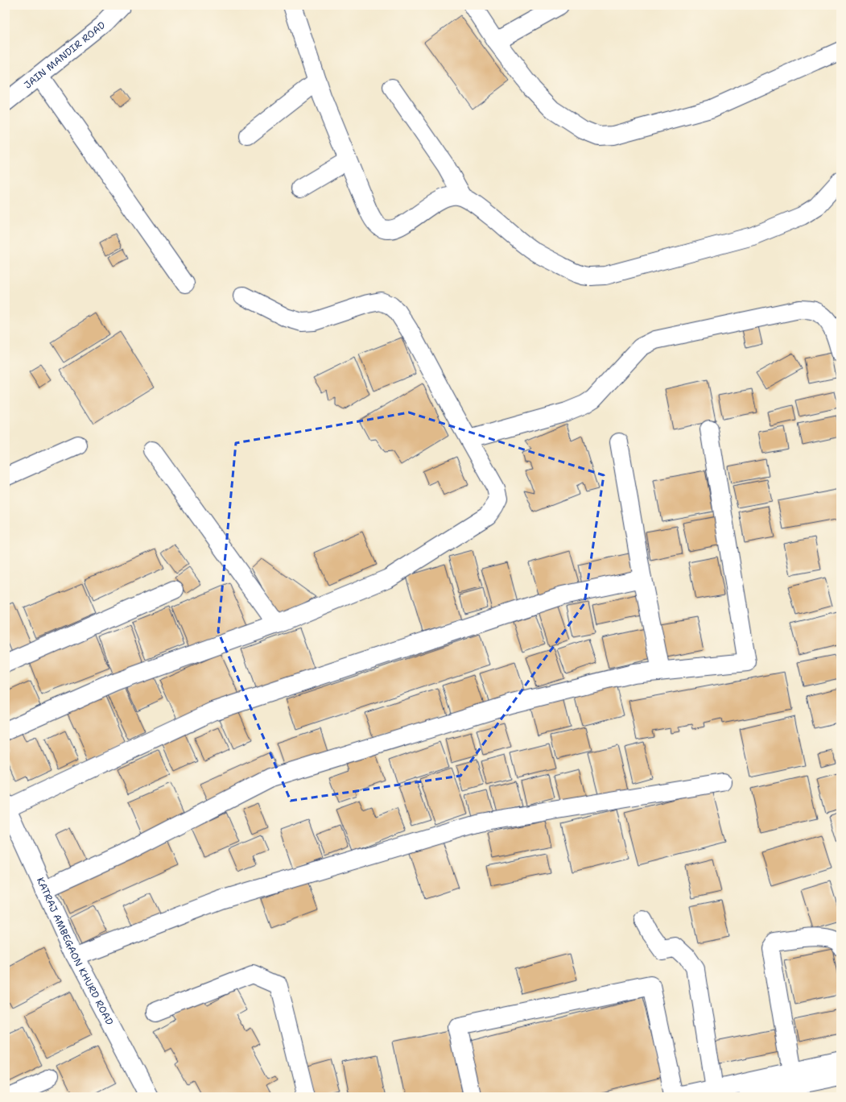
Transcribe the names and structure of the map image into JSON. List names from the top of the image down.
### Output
{
  "streets": {
    "street": ["JAIN MANDIR ROAD", "KATRAJ AMBEGAON KHURD ROAD"]
  }
}
